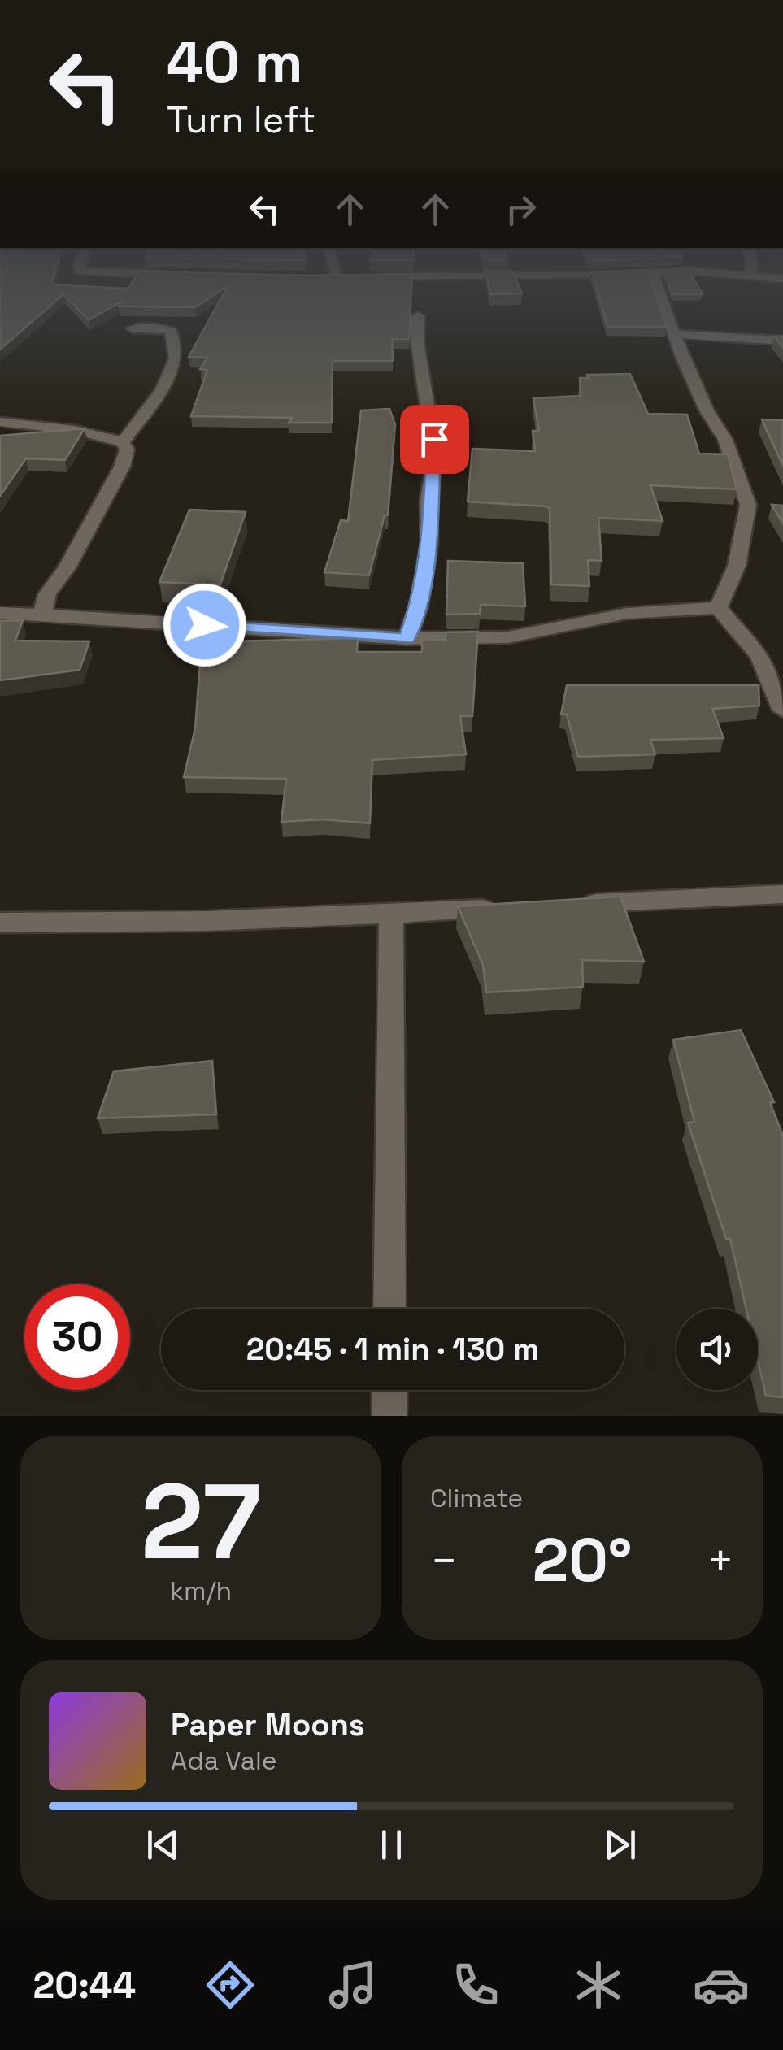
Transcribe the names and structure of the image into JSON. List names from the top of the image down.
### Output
{
  "page": {
    "turn": ["40 m", "Turn left"],
    "limit": "30",
    "trip": "20:45 · 1 min · 130 m",
    "tile": [
      ["27", "km/h"],
      "Climate"
    ],
    "heat": ["−", "20°", "+"],
    "song": ["Paper Moons", "Ada Vale"],
    "tabs": "20:44"
  }
}
